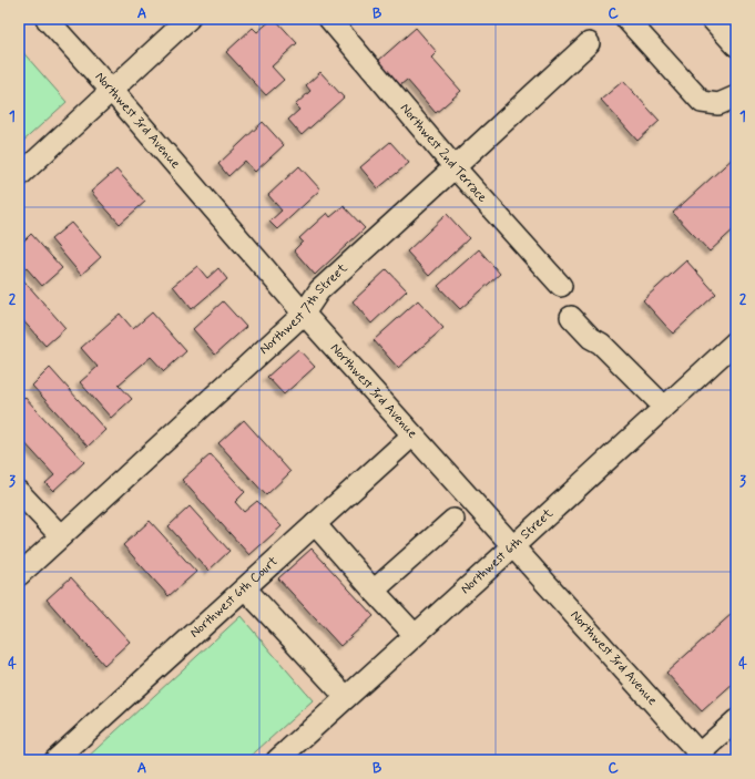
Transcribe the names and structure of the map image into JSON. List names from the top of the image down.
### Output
{
  "streets": {
    "street": [
      "Northwest 3rd Avenue",
      "Northwest 2nd Terrace",
      "Northwest 7th Street",
      "Northwest 6th Street",
      "Northwest 6th Court"
    ]
  },
  "crossings": [
    ["Northwest 3rd Avenue", "Northwest 7th Street"],
    ["Northwest 3rd Avenue", "Northwest 6th Street"],
    ["Northwest 3rd Avenue", "Northwest 6th Court"],
    ["Northwest 2nd Terrace", "Northwest 7th Street"]
  ],
  "grid": {
    "columns": ["A", "B", "C"],
    "rows": [
      "1",
      "2",
      "3",
      "4"
    ]
  }
}
